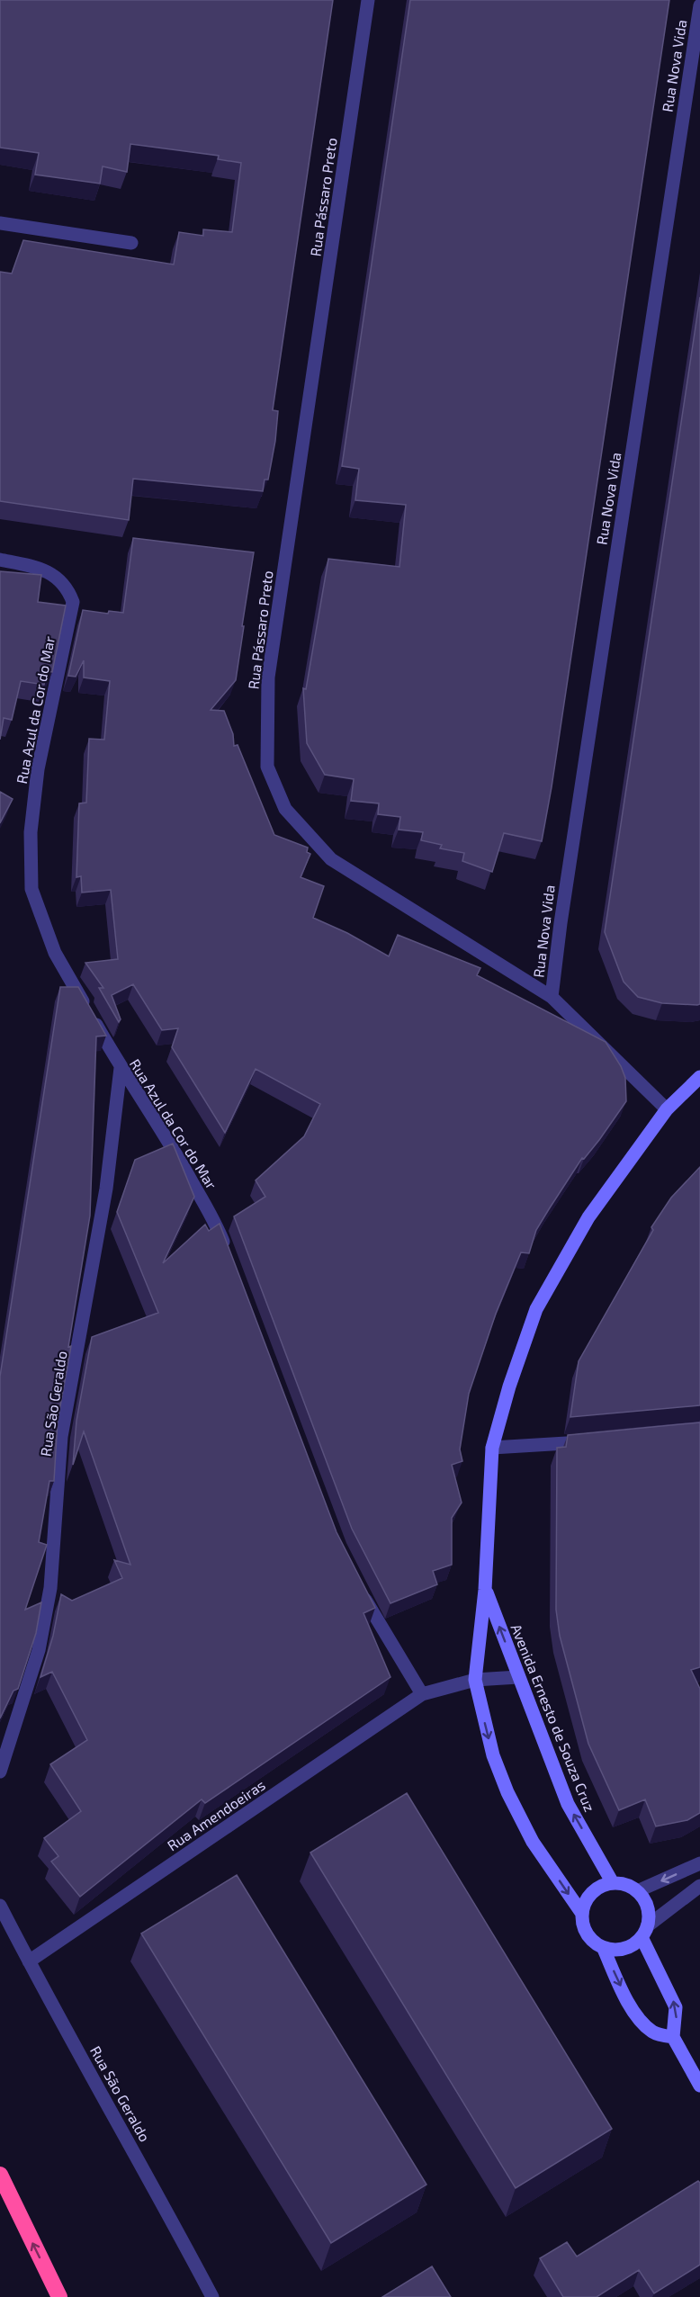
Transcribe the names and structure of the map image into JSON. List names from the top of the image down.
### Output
{
  "streets": {
    "street": [
      "Rua Nova Vida",
      "Rua Pássaro Preto",
      "Rua Azul da Cor do Mar",
      "Rua São Geraldo",
      "Avenida Ernesto de Souza Cruz",
      "Rua Amendoeiras"
    ]
  },
  "crossings": [
    ["Rua Nova Vida", "Rua Pássaro Preto"],
    ["Rua Pássaro Preto", "Avenida Ernesto de Souza Cruz"],
    ["Rua Azul da Cor do Mar", "Rua São Geraldo"],
    ["Rua São Geraldo", "Rua Amendoeiras"]
  ]
}
